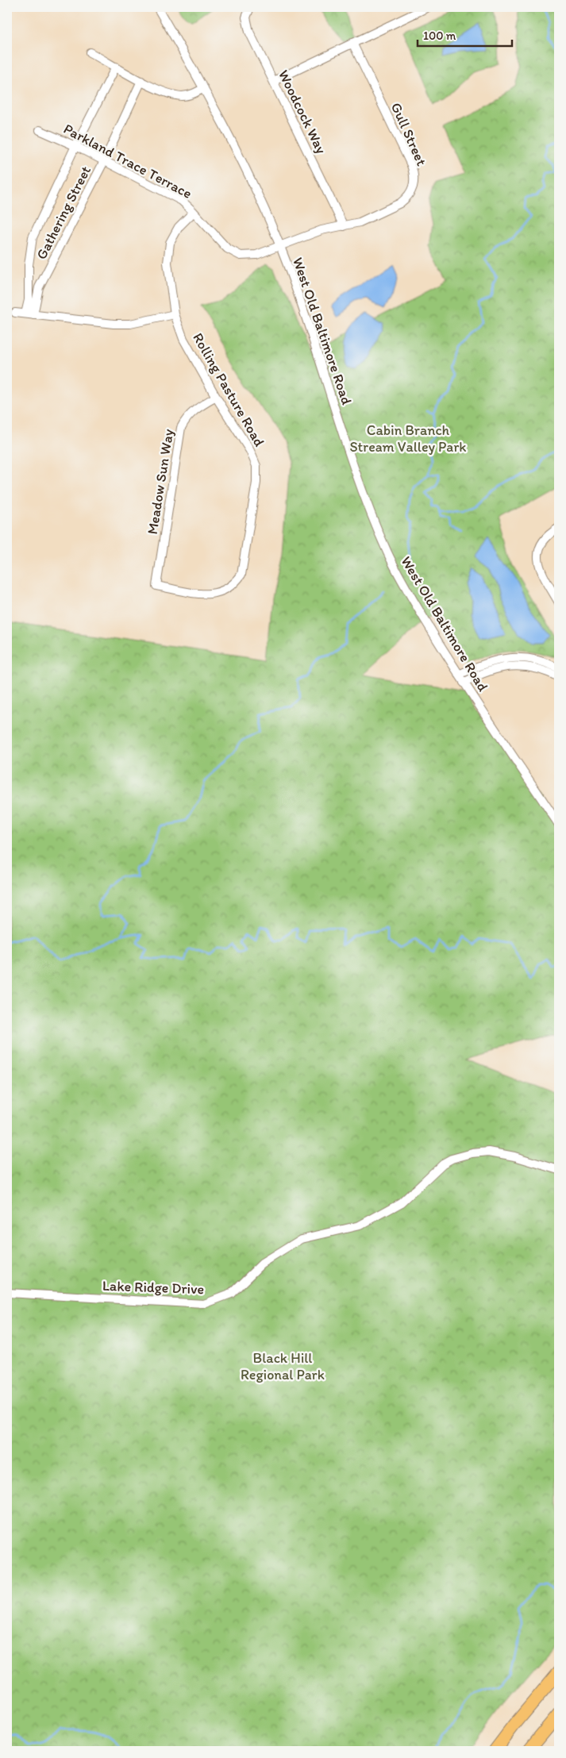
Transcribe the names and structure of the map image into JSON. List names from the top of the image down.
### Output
{
  "streets": {
    "street": [
      "Woodcock Way",
      "Gull Street",
      "Parkland Trace Terrace",
      "Gathering Street",
      "West Old Baltimore Road",
      "Rolling Pasture Road",
      "Meadow Sun Way",
      "Lake Ridge Drive"
    ]
  },
  "crossings": [
    ["Woodcock Way", "Gull Street"],
    ["Gull Street", "Parkland Trace Terrace"],
    ["Gull Street", "West Old Baltimore Road"],
    ["Parkland Trace Terrace", "Gathering Street"],
    ["Parkland Trace Terrace", "West Old Baltimore Road"],
    ["Parkland Trace Terrace", "Rolling Pasture Road"],
    ["Rolling Pasture Road", "Meadow Sun Way"]
  ],
  "parks": ["Cabin Branch Stream Valley Park", "Black Hill Regional Park"],
  "scale_bar": "100 m"
}
